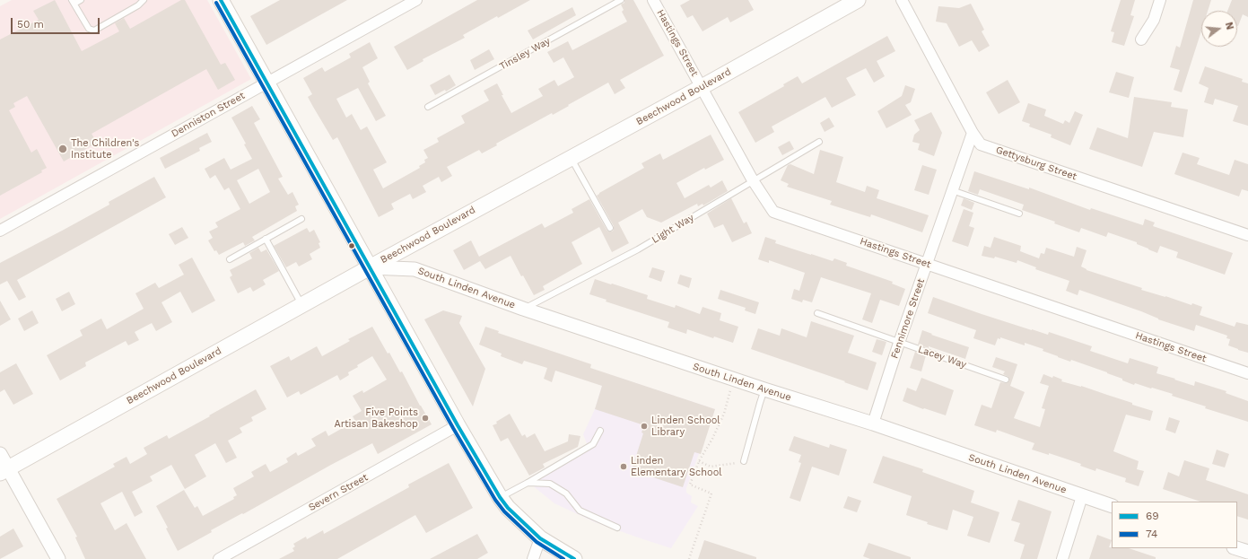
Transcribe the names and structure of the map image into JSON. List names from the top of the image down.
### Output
{
  "streets": {
    "main road": ["Beechwood Boulevard"],
    "street": [
      "Hastings Street",
      "Denniston Street",
      "Gettysburg Street",
      "South Linden Avenue",
      "Fennimore Street",
      "Severn Street"
    ],
    "lane": ["Tinsley Way", "Light Way", "Lacey Way"]
  },
  "crossings": [
    ["Hastings Street", "Beechwood Boulevard"],
    ["Hastings Street", "Light Way"],
    ["Hastings Street", "Fennimore Street"],
    ["Beechwood Boulevard", "South Linden Avenue"],
    ["Gettysburg Street", "Fennimore Street"],
    ["Light Way", "South Linden Avenue"],
    ["South Linden Avenue", "Fennimore Street"],
    ["Fennimore Street", "Lacey Way"]
  ],
  "places": [
    "The Children's Institute",
    "Five Points Artisan Bakeshop",
    "Linden School Library",
    "Linden Elementary School"
  ],
  "lines": ["transit line 69", "transit line 74"],
  "legend": ["69", "74"],
  "scale_bar": "50 m",
  "north": "right"
}
